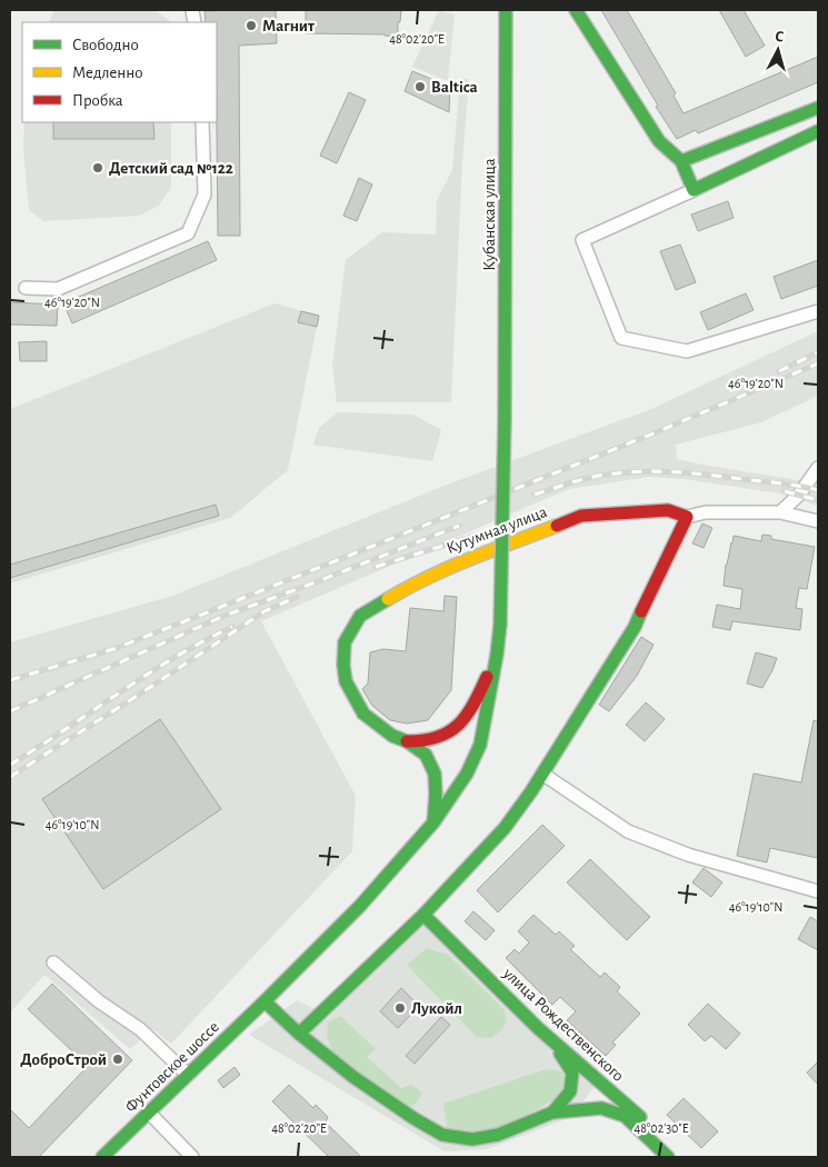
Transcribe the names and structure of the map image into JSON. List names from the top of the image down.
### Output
{
  "streets": {
    "main road": [
      "Кубанская улица",
      "Кутумная улица",
      "улица Рождественского",
      "Фунтовское шоссе"
    ]
  },
  "crossings": [
    ["Кубанская улица", "Фунтовское шоссе"]
  ],
  "places": [
    "Магнит",
    "Baltica",
    "Детский сад №122",
    "Лукойл",
    "ДоброСтрой"
  ],
  "legend": ["Свободно", "Медленно", "Пробка"],
  "north": "top",
  "coordinates": [
    "48°02'20\"E",
    "46°19'20\"N",
    "46°19'10\"N",
    "48°02'30\"E"
  ]
}
